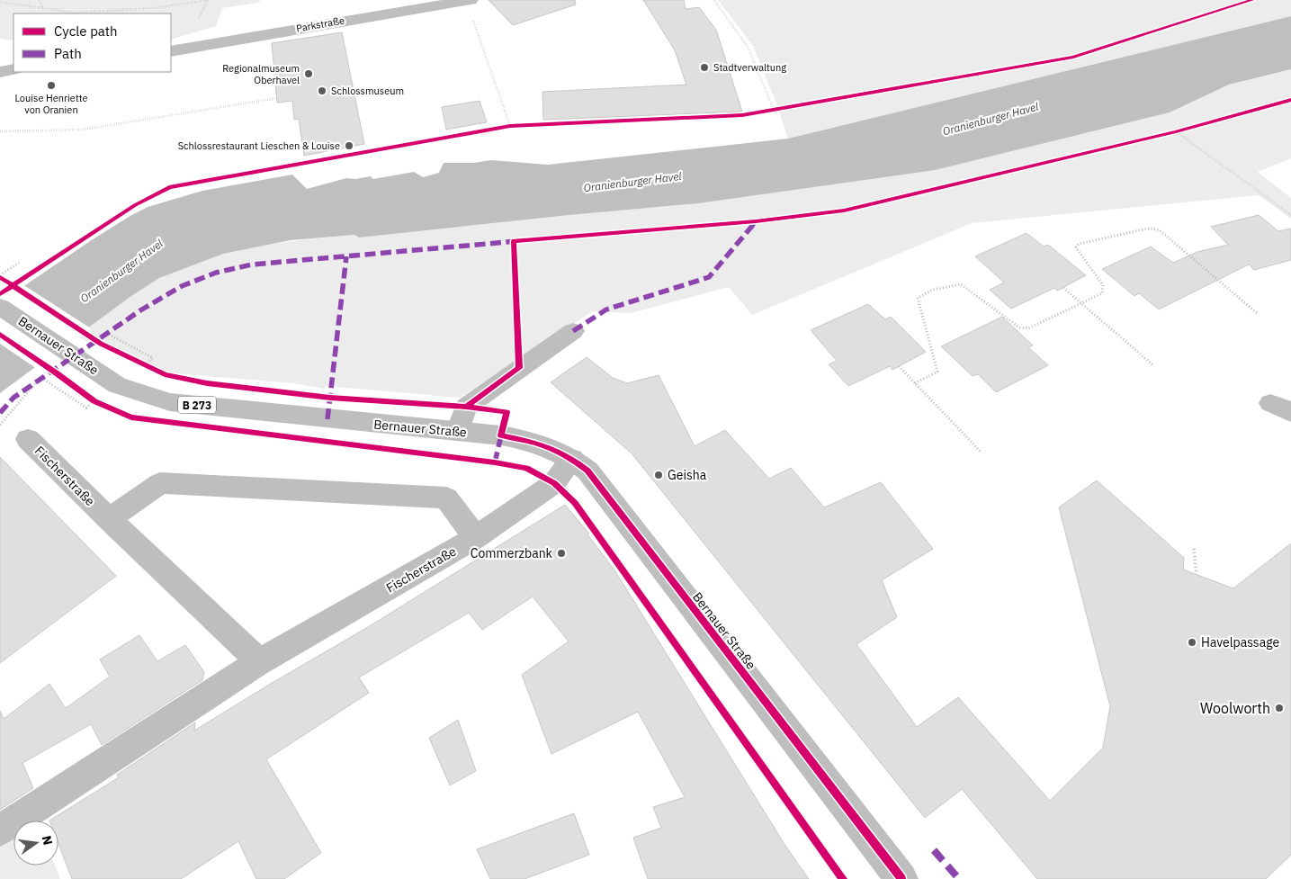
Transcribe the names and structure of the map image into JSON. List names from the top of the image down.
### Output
{
  "streets": {
    "street": [
      "Parkstraße",
      "Bernauer Straße",
      "B 273",
      "Fischerstraße"
    ]
  },
  "crossings": [
    ["Bernauer Straße", "Fischerstraße"]
  ],
  "water": ["Oranienburger Havel"],
  "places": [
    "Stadtverwaltung",
    "Regionalmuseum Oberhavel",
    "Louise Henriette von Oranien",
    "Schlossmuseum",
    "Schlossrestaurant Lieschen & Louise",
    "Geisha",
    "Commerzbank",
    "Havelpassage",
    "Woolworth"
  ],
  "legend": ["Cycle path", "Path"],
  "north": "right"
}
